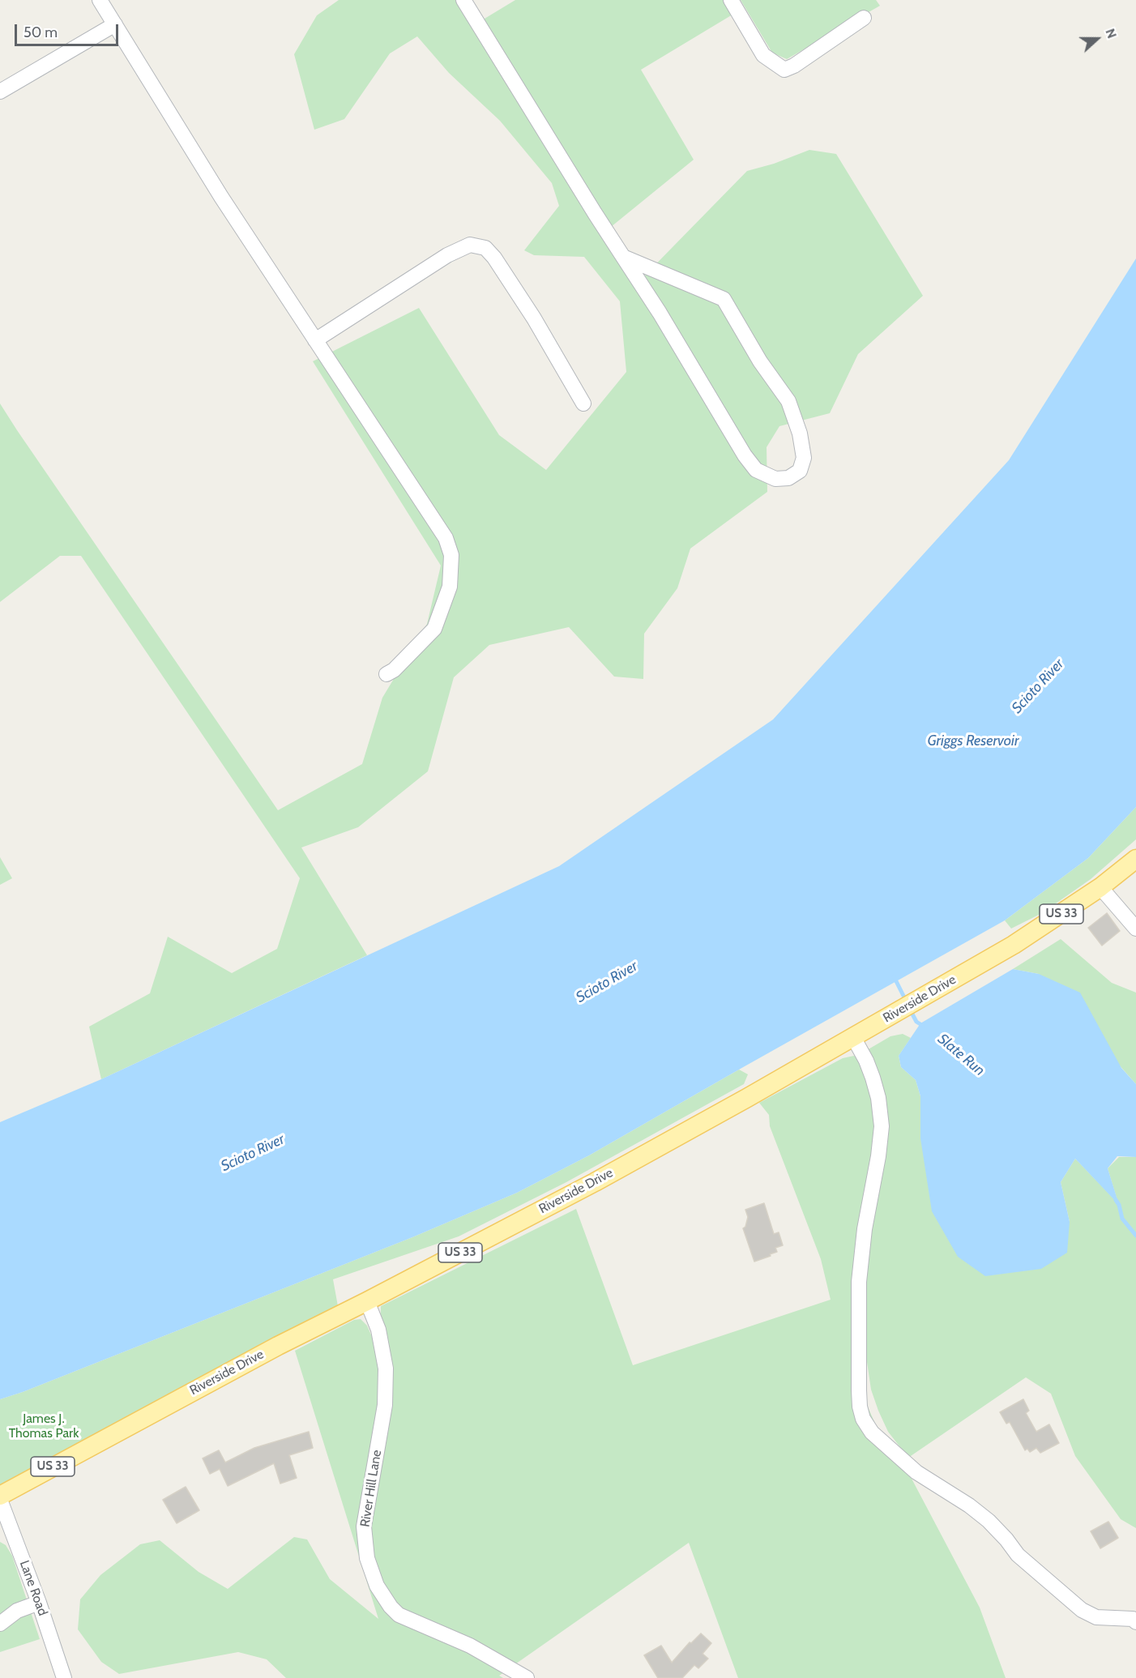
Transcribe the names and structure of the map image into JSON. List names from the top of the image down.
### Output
{
  "streets": {
    "main road": ["US 33", "Riverside Drive"],
    "street": ["River Hill Lane", "Lane Road"]
  },
  "crossings": [
    ["Riverside Drive", "River Hill Lane"]
  ],
  "water": ["Scioto River", "Griggs Reservoir", "Slate Run"],
  "parks": ["James J. Thomas Park"],
  "scale_bar": "50 m",
  "north": "right"
}
